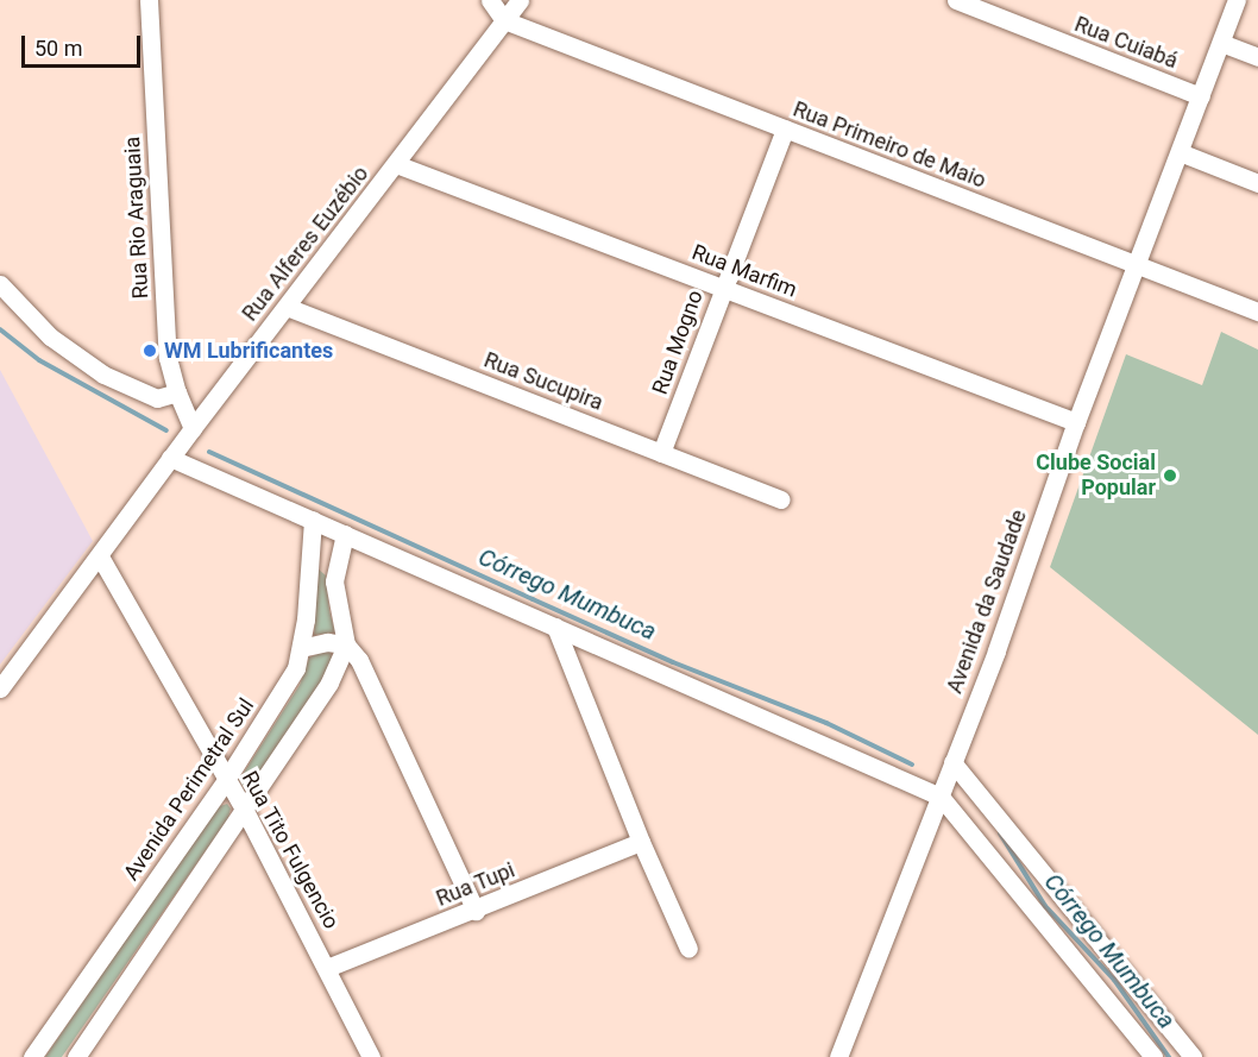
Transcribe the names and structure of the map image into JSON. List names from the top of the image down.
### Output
{
  "streets": {
    "street": [
      "Rua Cuiabá",
      "Rua Primeiro de Maio",
      "Rua Rio Araguaia",
      "Rua Alferes Euzébio",
      "Rua Marfim",
      "Rua Mogno",
      "Rua Sucupira",
      "Avenida da Saudade",
      "Avenida Perimetral Sul",
      "Rua Tito Fulgencio",
      "Rua Tupi"
    ]
  },
  "crossings": [
    ["Rua Cuiabá", "Avenida da Saudade"],
    ["Rua Primeiro de Maio", "Rua Alferes Euzébio"],
    ["Rua Primeiro de Maio", "Rua Mogno"],
    ["Rua Primeiro de Maio", "Avenida da Saudade"],
    ["Rua Rio Araguaia", "Rua Alferes Euzébio"],
    ["Rua Alferes Euzébio", "Rua Marfim"],
    ["Rua Alferes Euzébio", "Rua Sucupira"],
    ["Rua Alferes Euzébio", "Rua Tito Fulgencio"],
    ["Rua Marfim", "Rua Mogno"],
    ["Rua Marfim", "Avenida da Saudade"],
    ["Rua Mogno", "Rua Sucupira"],
    ["Avenida Perimetral Sul", "Rua Tito Fulgencio"],
    ["Rua Tito Fulgencio", "Rua Tupi"]
  ],
  "water": ["Córrego Mumbuca"],
  "places": ["WM Lubrificantes", "Clube Social Popular"],
  "scale_bar": "50 m"
}
